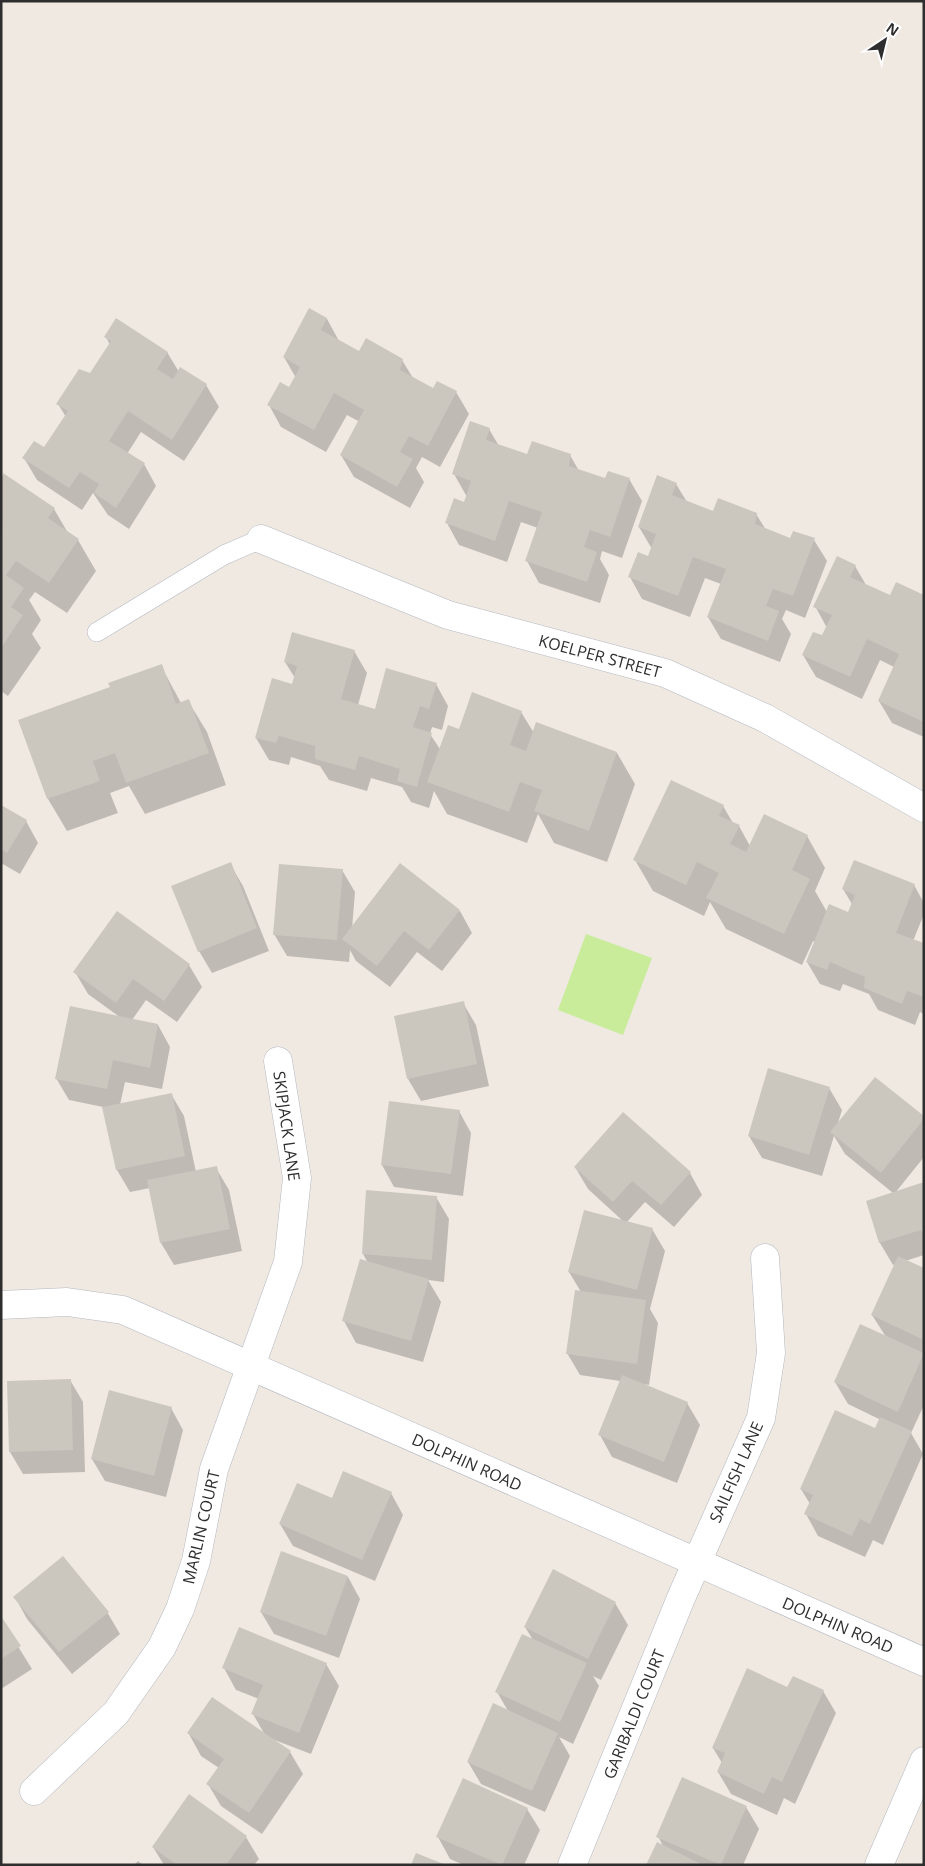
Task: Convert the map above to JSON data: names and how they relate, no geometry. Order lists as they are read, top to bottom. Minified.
{"streets":{"street":["KOELPER STREET","SKIPJACK LANE","DOLPHIN ROAD","SAILFISH LANE","MARLIN COURT","GARIBALDI COURT"]},"crossings":[["SKIPJACK LANE","DOLPHIN ROAD"],["SKIPJACK LANE","MARLIN COURT"],["DOLPHIN ROAD","SAILFISH LANE"],["DOLPHIN ROAD","MARLIN COURT"],["DOLPHIN ROAD","GARIBALDI COURT"],["SAILFISH LANE","GARIBALDI COURT"]],"north":"top right"}
